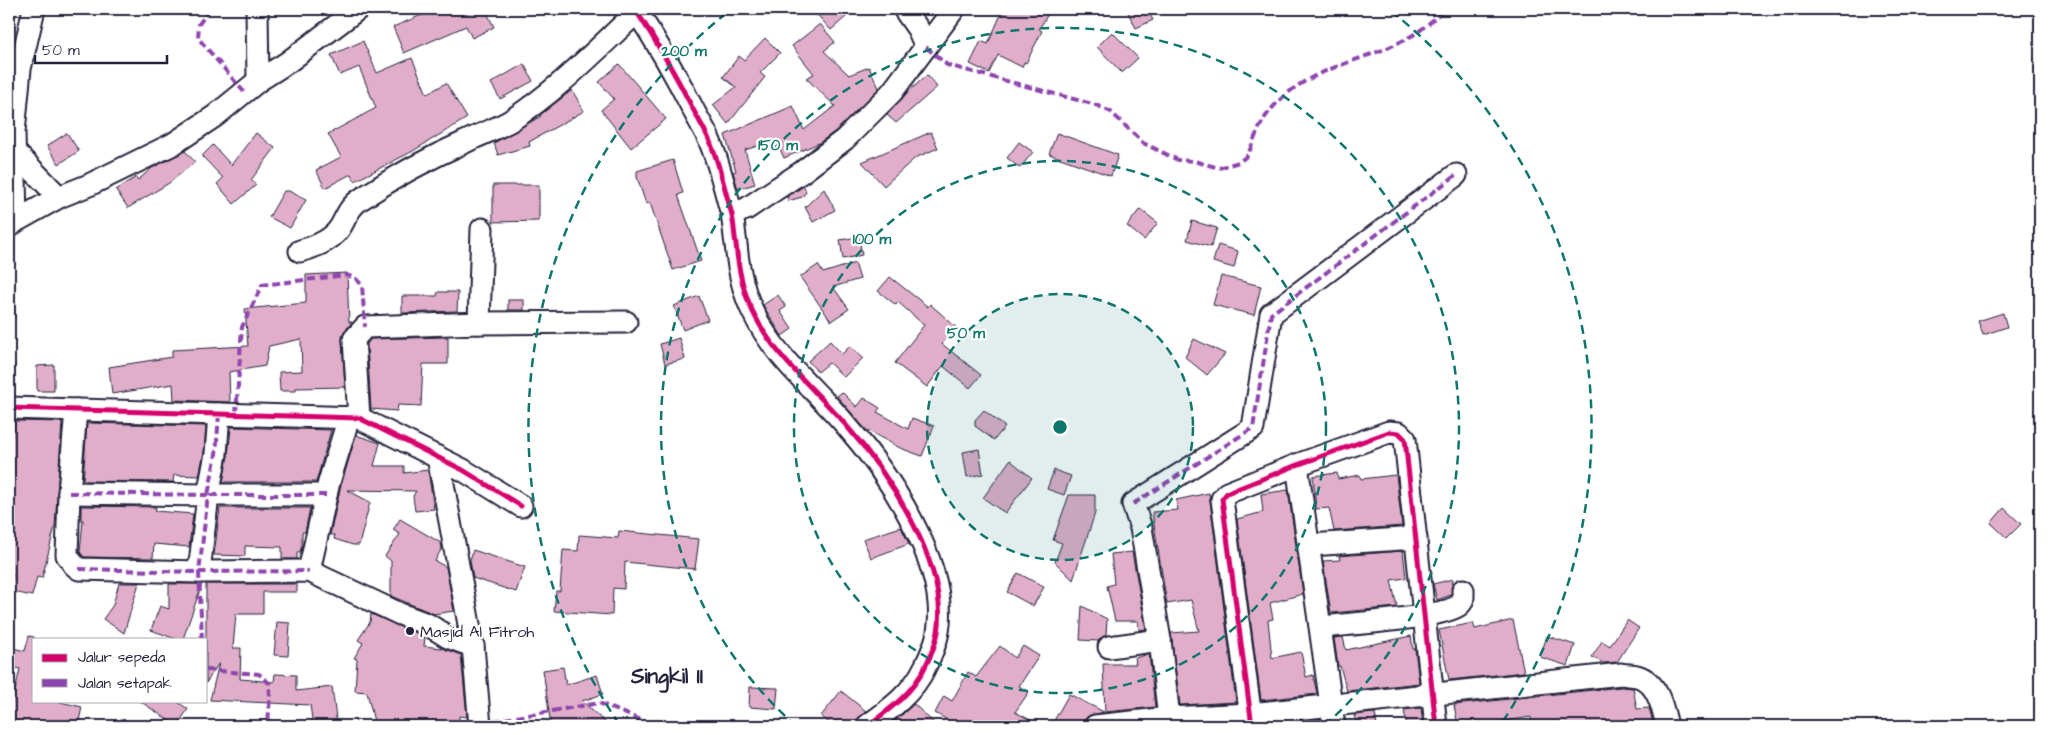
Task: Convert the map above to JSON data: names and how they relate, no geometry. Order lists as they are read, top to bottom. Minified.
{"districts":["Singkil II"],"places":["Masjid Al Fitroh"],"legend":["Jalur sepeda","Jalan setapak"],"scale_bar":"50 m","rings":["200 m","150 m","100 m","50 m"]}
